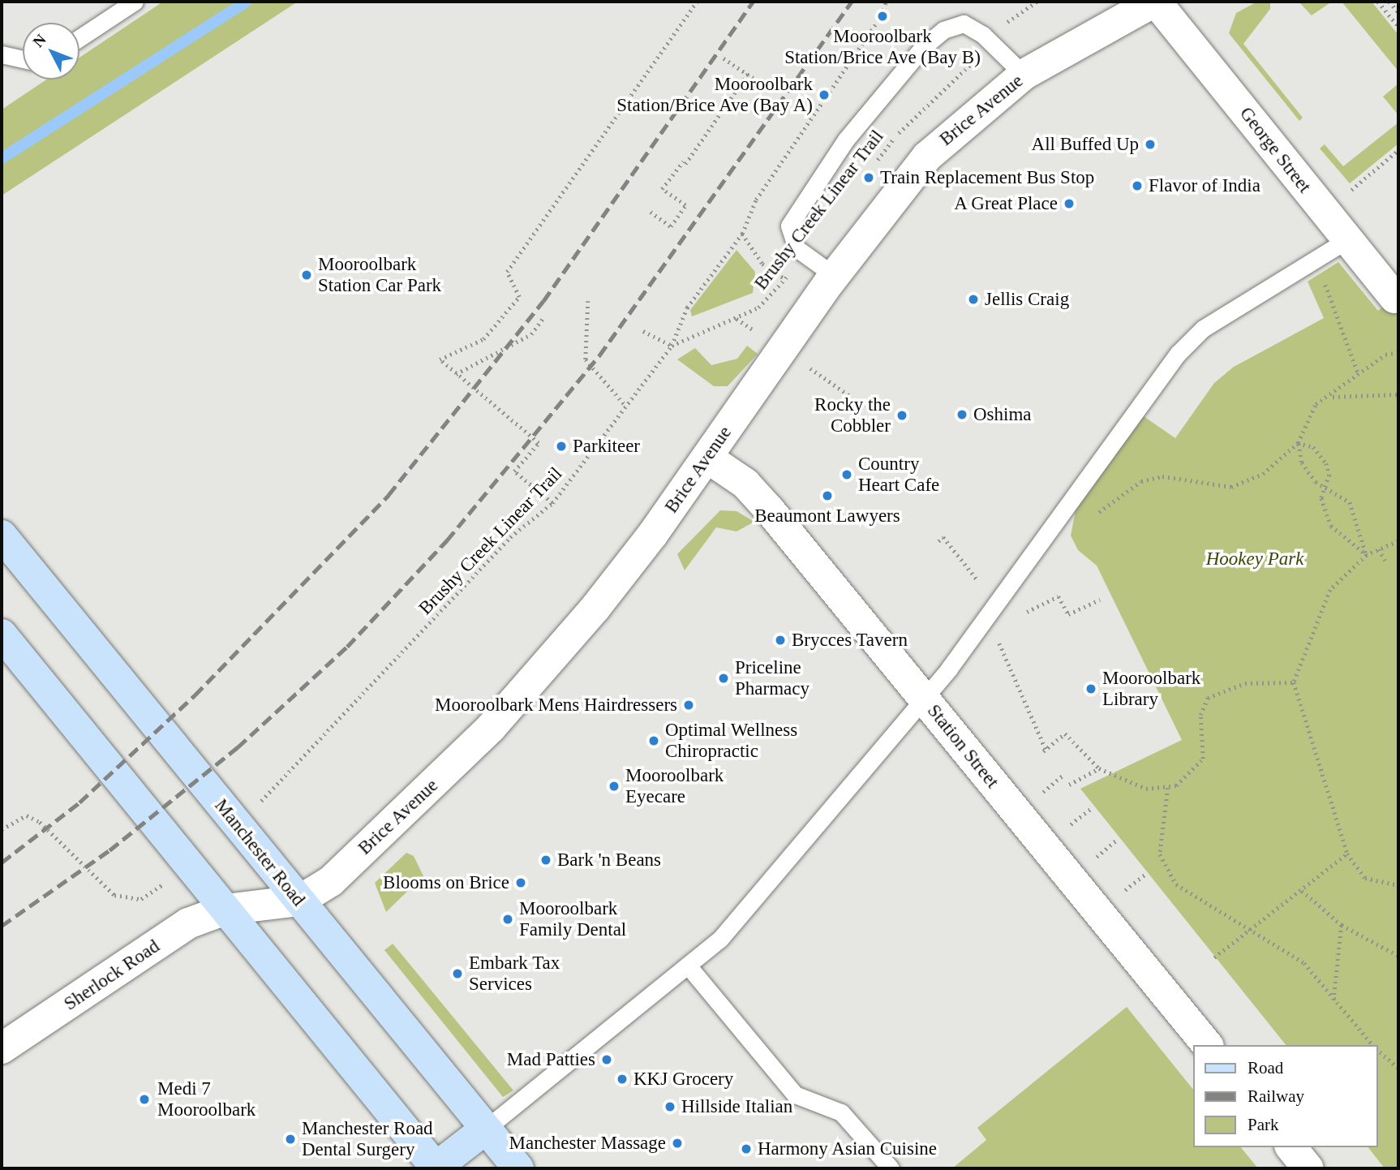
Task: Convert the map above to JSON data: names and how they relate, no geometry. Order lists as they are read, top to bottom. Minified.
{"streets":{"main road":["Manchester Road"],"street":["Brice Avenue","George Street","Station Street","Sherlock Road"],"path":["Brushy Creek Linear Trail"]},"crossings":[["Brice Avenue","George Street"],["Brice Avenue","Station Street"],["Brice Avenue","Manchester Road"],["Brice Avenue","Sherlock Road"],["Brushy Creek Linear Trail","Manchester Road"]],"parks":["Hookey Park"],"places":["Mooroolbark Station/Brice Ave (Bay B)","Mooroolbark Station/Brice Ave (Bay A)","All Buffed Up","Train Replacement Bus Stop","Flavor of India","A Great Place","Mooroolbark Station Car Park","Jellis Craig","Oshima","Rocky the Cobbler","Parkiteer","Country Heart Cafe","Beaumont Lawyers","Brycces Tavern","Priceline Pharmacy","Mooroolbark Library","Mooroolbark Mens Hairdressers","Optimal Wellness Chiropractic","Mooroolbark Eyecare","Bark 'n Beans","Blooms on Brice","Mooroolbark Family Dental","Embark Tax Services","Mad Patties","KKJ Grocery","Medi 7 Mooroolbark","Hillside Italian","Manchester Road Dental Surgery","Manchester Massage","Harmony Asian Cuisine"],"legend":["Road","Railway","Park"],"north":"top left"}
